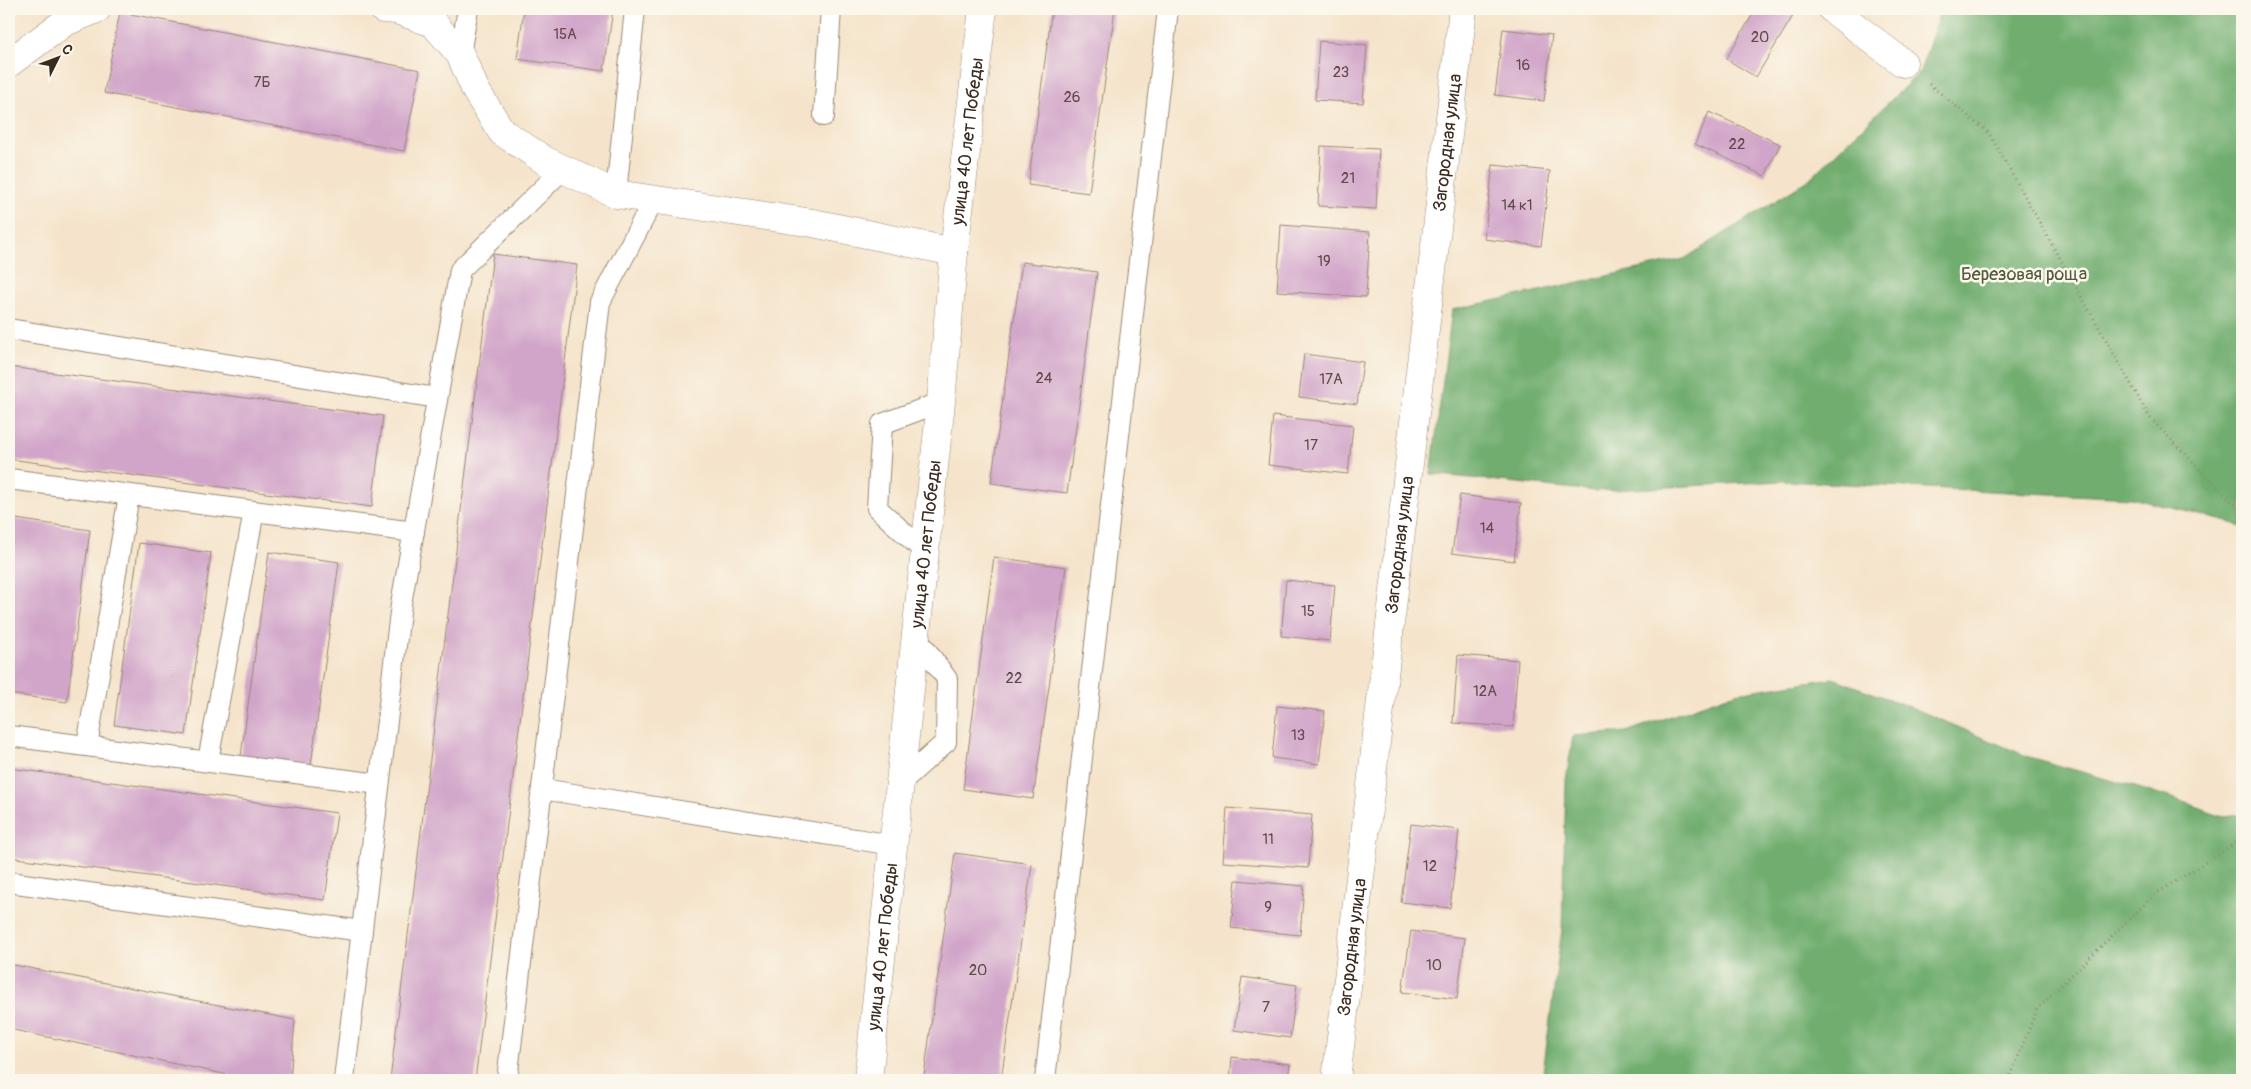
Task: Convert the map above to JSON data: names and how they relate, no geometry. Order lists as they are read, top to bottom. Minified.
{"streets":{"street":["улица 40 лет Победы","Загородная улица"]},"parks":["Березовая роща"],"house_numbers":["15А","20","16","23","7Б","26","22","21","14 к1","19","24","17А","17","14","15","22","12А","13","11","12","9","10","20","7"],"north":"top right"}
